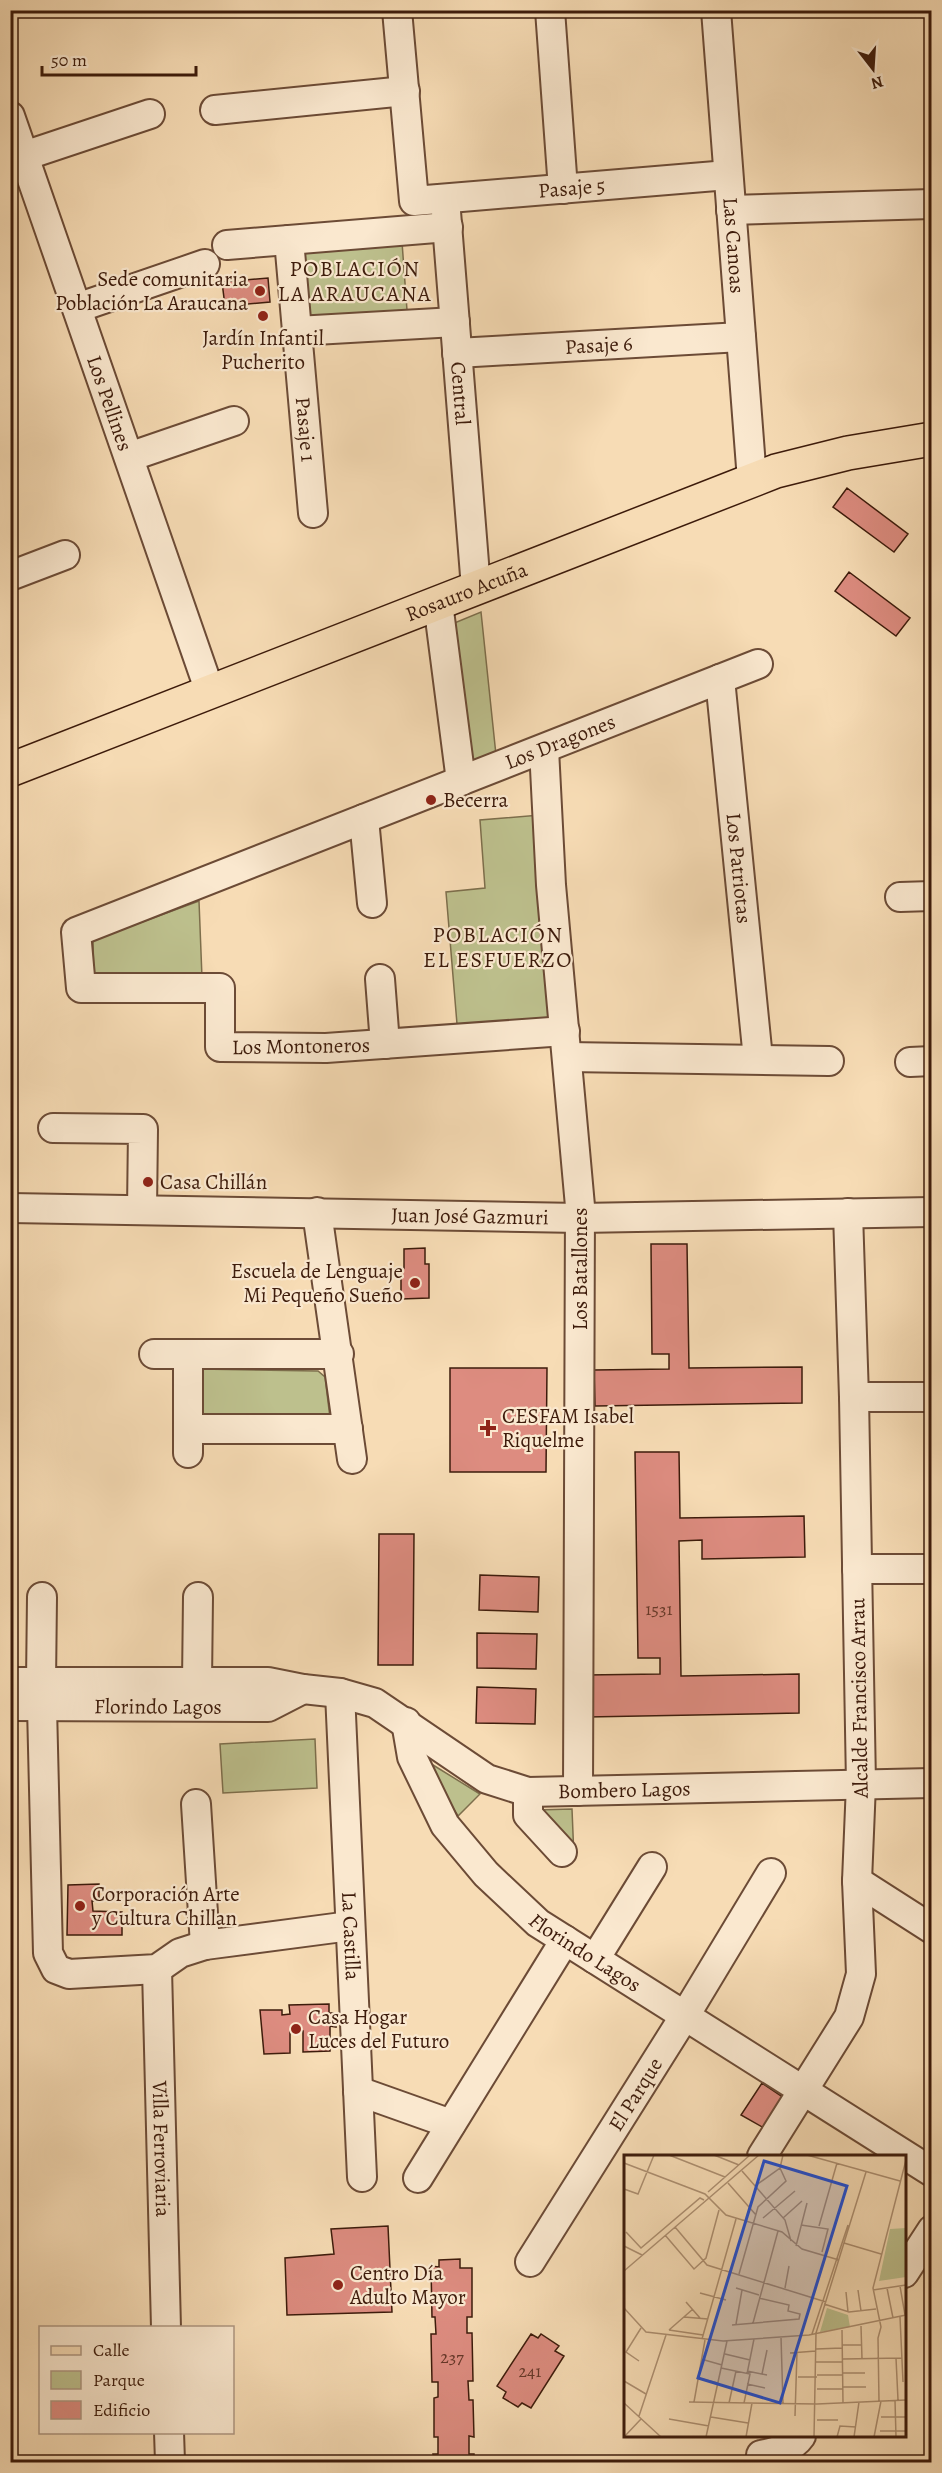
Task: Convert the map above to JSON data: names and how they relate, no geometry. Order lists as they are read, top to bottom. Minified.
{"streets":{"main road":["Rosauro Acuña"],"street":["Pasaje 5","Las Canoas","Pasaje 6","Central","Los Pellines","Pasaje 1","Los Dragones","Los Patriotas","Los Montoneros","Juan José Gazmuri","Los Batallones","Alcalde Francisco Arrau","Florindo Lagos","Bombero Lagos","La Castilla","El Parque","Villa Ferroviaria"]},"crossings":[["Pasaje 5","Las Canoas"],["Pasaje 5","Central"],["Las Canoas","Pasaje 6"],["Las Canoas","Rosauro Acuña"],["Pasaje 6","Central"],["Central","Rosauro Acuña"],["Los Pellines","Rosauro Acuña"],["Los Dragones","Los Patriotas"],["Los Dragones","Los Montoneros"],["Los Dragones","Los Batallones"],["Los Patriotas","Los Montoneros"],["Los Montoneros","Los Batallones"],["Juan José Gazmuri","Los Batallones"],["Juan José Gazmuri","Alcalde Francisco Arrau"],["Los Batallones","Bombero Lagos"],["Alcalde Francisco Arrau","Florindo Lagos"],["Alcalde Francisco Arrau","Bombero Lagos"],["Florindo Lagos","Bombero Lagos"],["Florindo Lagos","La Castilla"],["Florindo Lagos","El Parque"]],"districts":["POBLACIÓN LA ARAUCANA","POBLACIÓN EL ESFUERZO"],"places":{"other":["Sede comunitaria Población La Araucana","Jardín Infantil Pucherito","Becerra","Casa Chillán","Escuela de Lenguaje Mi Pequeño Sueño","Corporación Arte y Cultura Chillan","Casa Hogar Luces del Futuro","Centro Día Adulto Mayor"],"health":["CESFAM Isabel Riquelme"]},"house_numbers":["1531","237","241"],"legend":["Calle","Parque","Edificio"],"scale_bar":"50 m","north":"bottom"}
